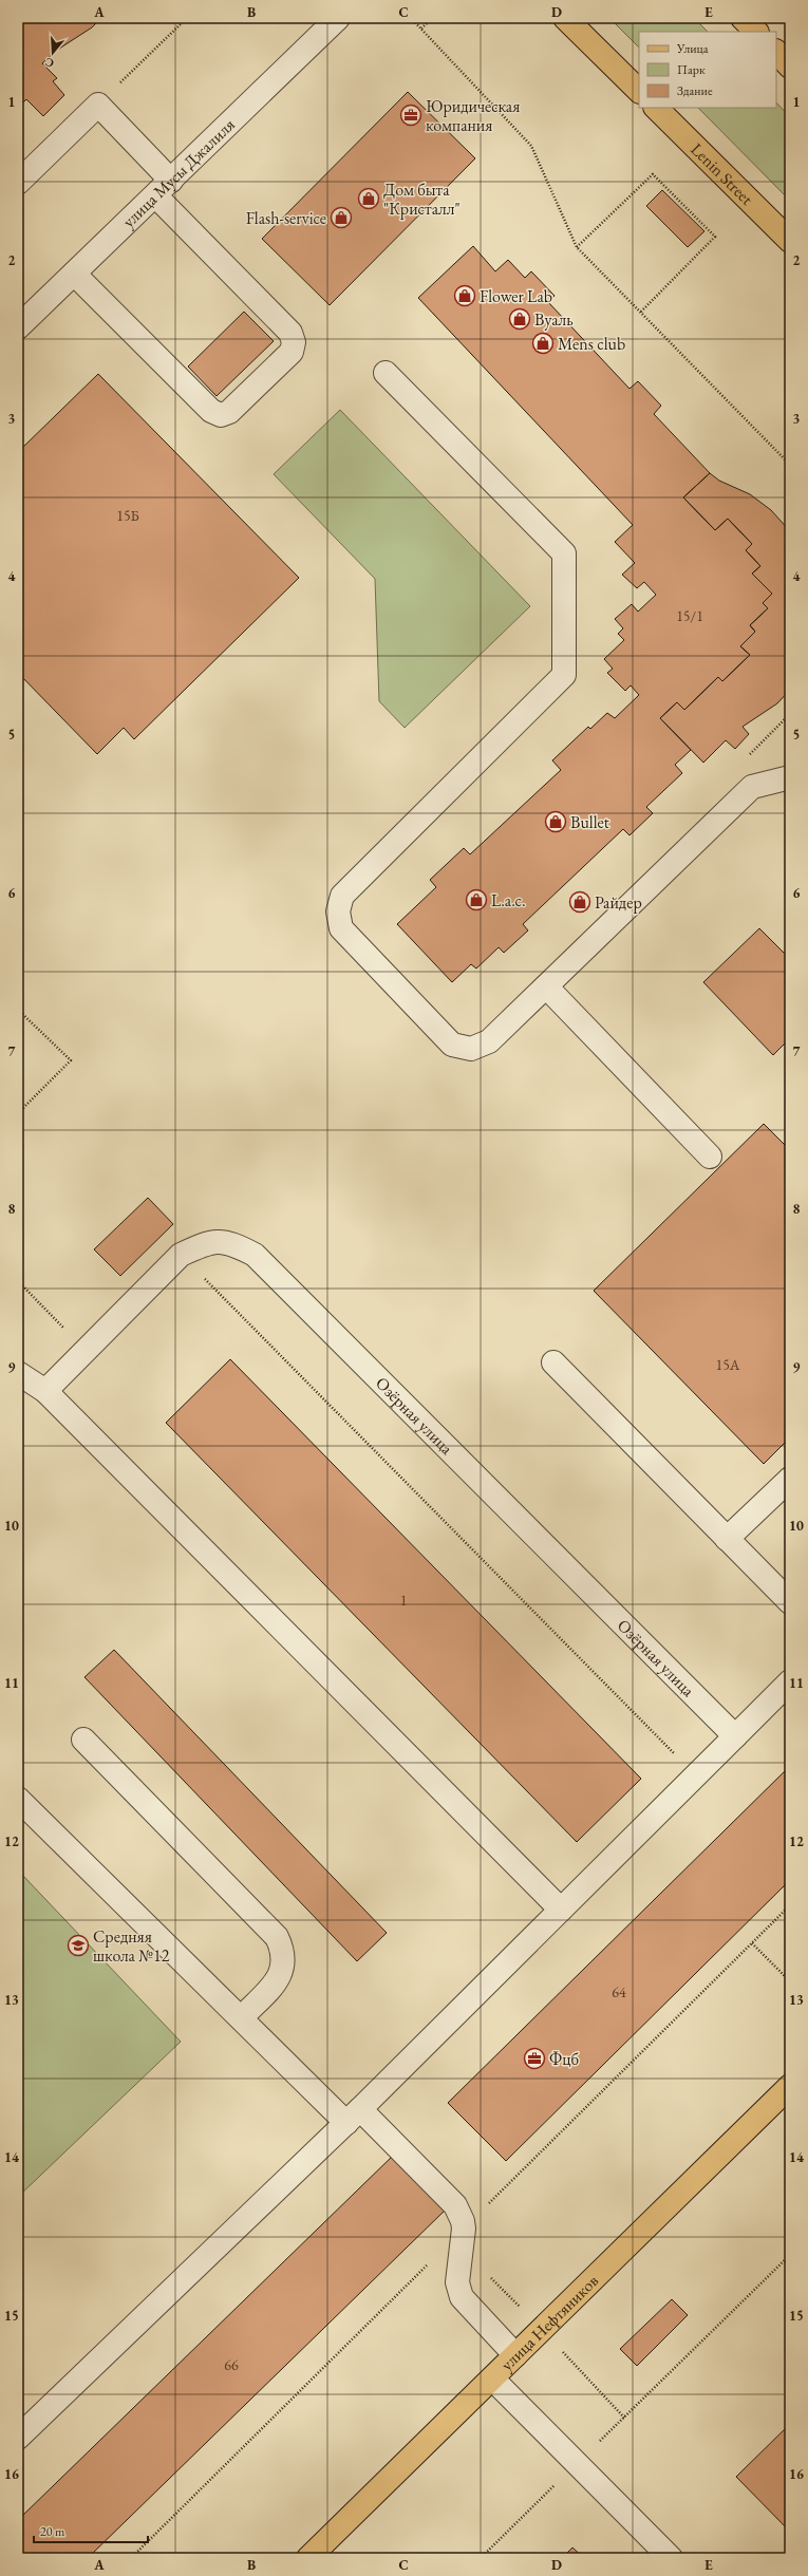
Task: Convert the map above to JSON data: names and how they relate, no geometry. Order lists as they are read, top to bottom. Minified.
{"streets":{"main road":["Lenin Street","улица Нефтяников"],"street":["улица Мусы Джалиля","Озёрная улица"]},"places":{"office":["Юридическая компания","Фцб"],"shop":["Дом быта \"Кристалл\"","Flash-service","Flower Lab","Вуаль","Mens club","Bullet","L.a.c.","Райдер"],"school or university":["Средняя школа №12"]},"house_numbers":["15Б","15/1","15А","1","64","66"],"legend":["Улица","Парк","Здание"],"scale_bar":"20 m","north":"bottom","grid":{"columns":["A","B","C","D","E"],"rows":["1","2","3","4","5","6","7","8","9","10","11","12","13","14","15","16"]}}
